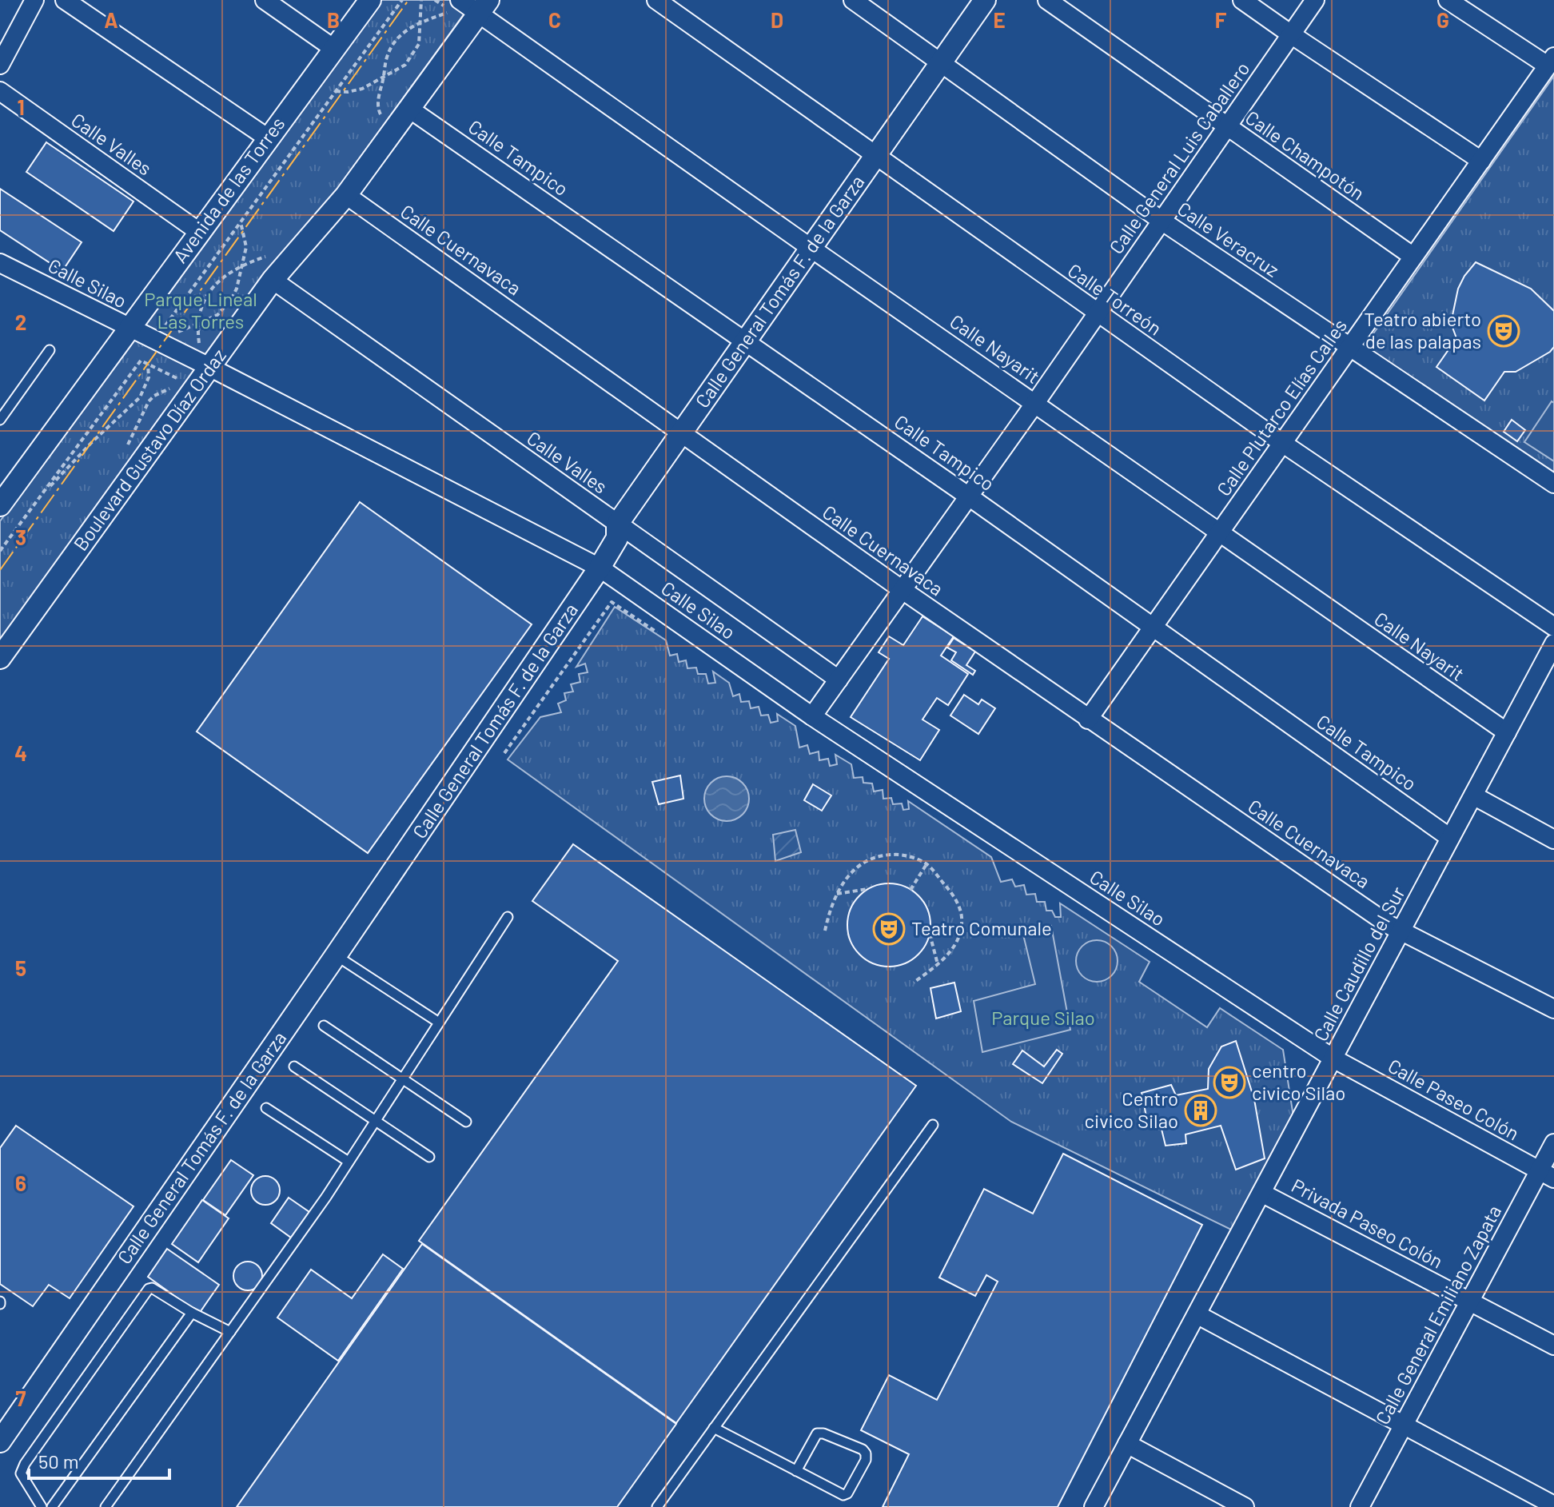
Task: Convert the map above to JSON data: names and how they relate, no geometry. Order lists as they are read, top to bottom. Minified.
{"streets":{"street":["Calle Valles","Calle Champotón","Calle Tampico","Calle General Luis Caballero","Avenida de las Torres","Calle Veracruz","Calle Cuernavaca","Calle Silao","Calle General Tomás F. de la Garza","Calle Torreón","Calle Nayarit","Calle Plutarco Elías Calles","Boulevard Gustavo Díaz Ordaz","Calle Caudillo del Sur","Calle Paseo Colón","Privada Paseo Colón","Calle General Emiliano Zapata"]},"crossings":[["Calle Valles","Calle General Luis Caballero"],["Calle Valles","Avenida de las Torres"],["Calle Valles","Calle General Tomás F. de la Garza"],["Calle Valles","Boulevard Gustavo Díaz Ordaz"],["Calle Champotón","Calle General Luis Caballero"],["Calle Champotón","Calle Plutarco Elías Calles"],["Calle Tampico","Calle General Luis Caballero"],["Calle Tampico","Calle General Tomás F. de la Garza"],["Calle Tampico","Calle Plutarco Elías Calles"],["Calle Tampico","Boulevard Gustavo Díaz Ordaz"],["Calle Tampico","Calle Caudillo del Sur"],["Calle General Luis Caballero","Calle Veracruz"],["Calle General Luis Caballero","Calle Cuernavaca"],["Calle General Luis Caballero","Calle Silao"],["Calle General Luis Caballero","Calle Torreón"],["Calle General Luis Caballero","Calle Nayarit"],["Avenida de las Torres","Calle Silao"],["Calle Veracruz","Calle General Tomás F. de la Garza"],["Calle Veracruz","Calle Plutarco Elías Calles"],["Calle Cuernavaca","Calle General Tomás F. de la Garza"],["Calle Cuernavaca","Calle Plutarco Elías Calles"],["Calle Cuernavaca","Boulevard Gustavo Díaz Ordaz"],["Calle Cuernavaca","Calle Caudillo del Sur"],["Calle Silao","Calle General Tomás F. de la Garza"],["Calle Silao","Boulevard Gustavo Díaz Ordaz"],["Calle Silao","Calle Caudillo del Sur"],["Calle Silao","Calle Paseo Colón"],["Calle General Tomás F. de la Garza","Calle Torreón"],["Calle General Tomás F. de la Garza","Calle Nayarit"],["Calle Torreón","Calle Plutarco Elías Calles"],["Calle Nayarit","Calle Plutarco Elías Calles"],["Calle Nayarit","Boulevard Gustavo Díaz Ordaz"],["Calle Nayarit","Calle Caudillo del Sur"],["Calle Caudillo del Sur","Calle Paseo Colón"],["Calle Caudillo del Sur","Privada Paseo Colón"],["Calle Paseo Colón","Calle General Emiliano Zapata"],["Privada Paseo Colón","Calle General Emiliano Zapata"]],"parks":["Parque Lineal Las Torres","Parque Silao"],"places":{"theatre":["Teatro abierto de las palapas","Teatro Comunale","centro civico Silao"],"building":["Centro civico Silao"]},"scale_bar":"50 m","grid":{"columns":["A","B","C","D","E","F","G"],"rows":["1","2","3","4","5","6","7"]}}
